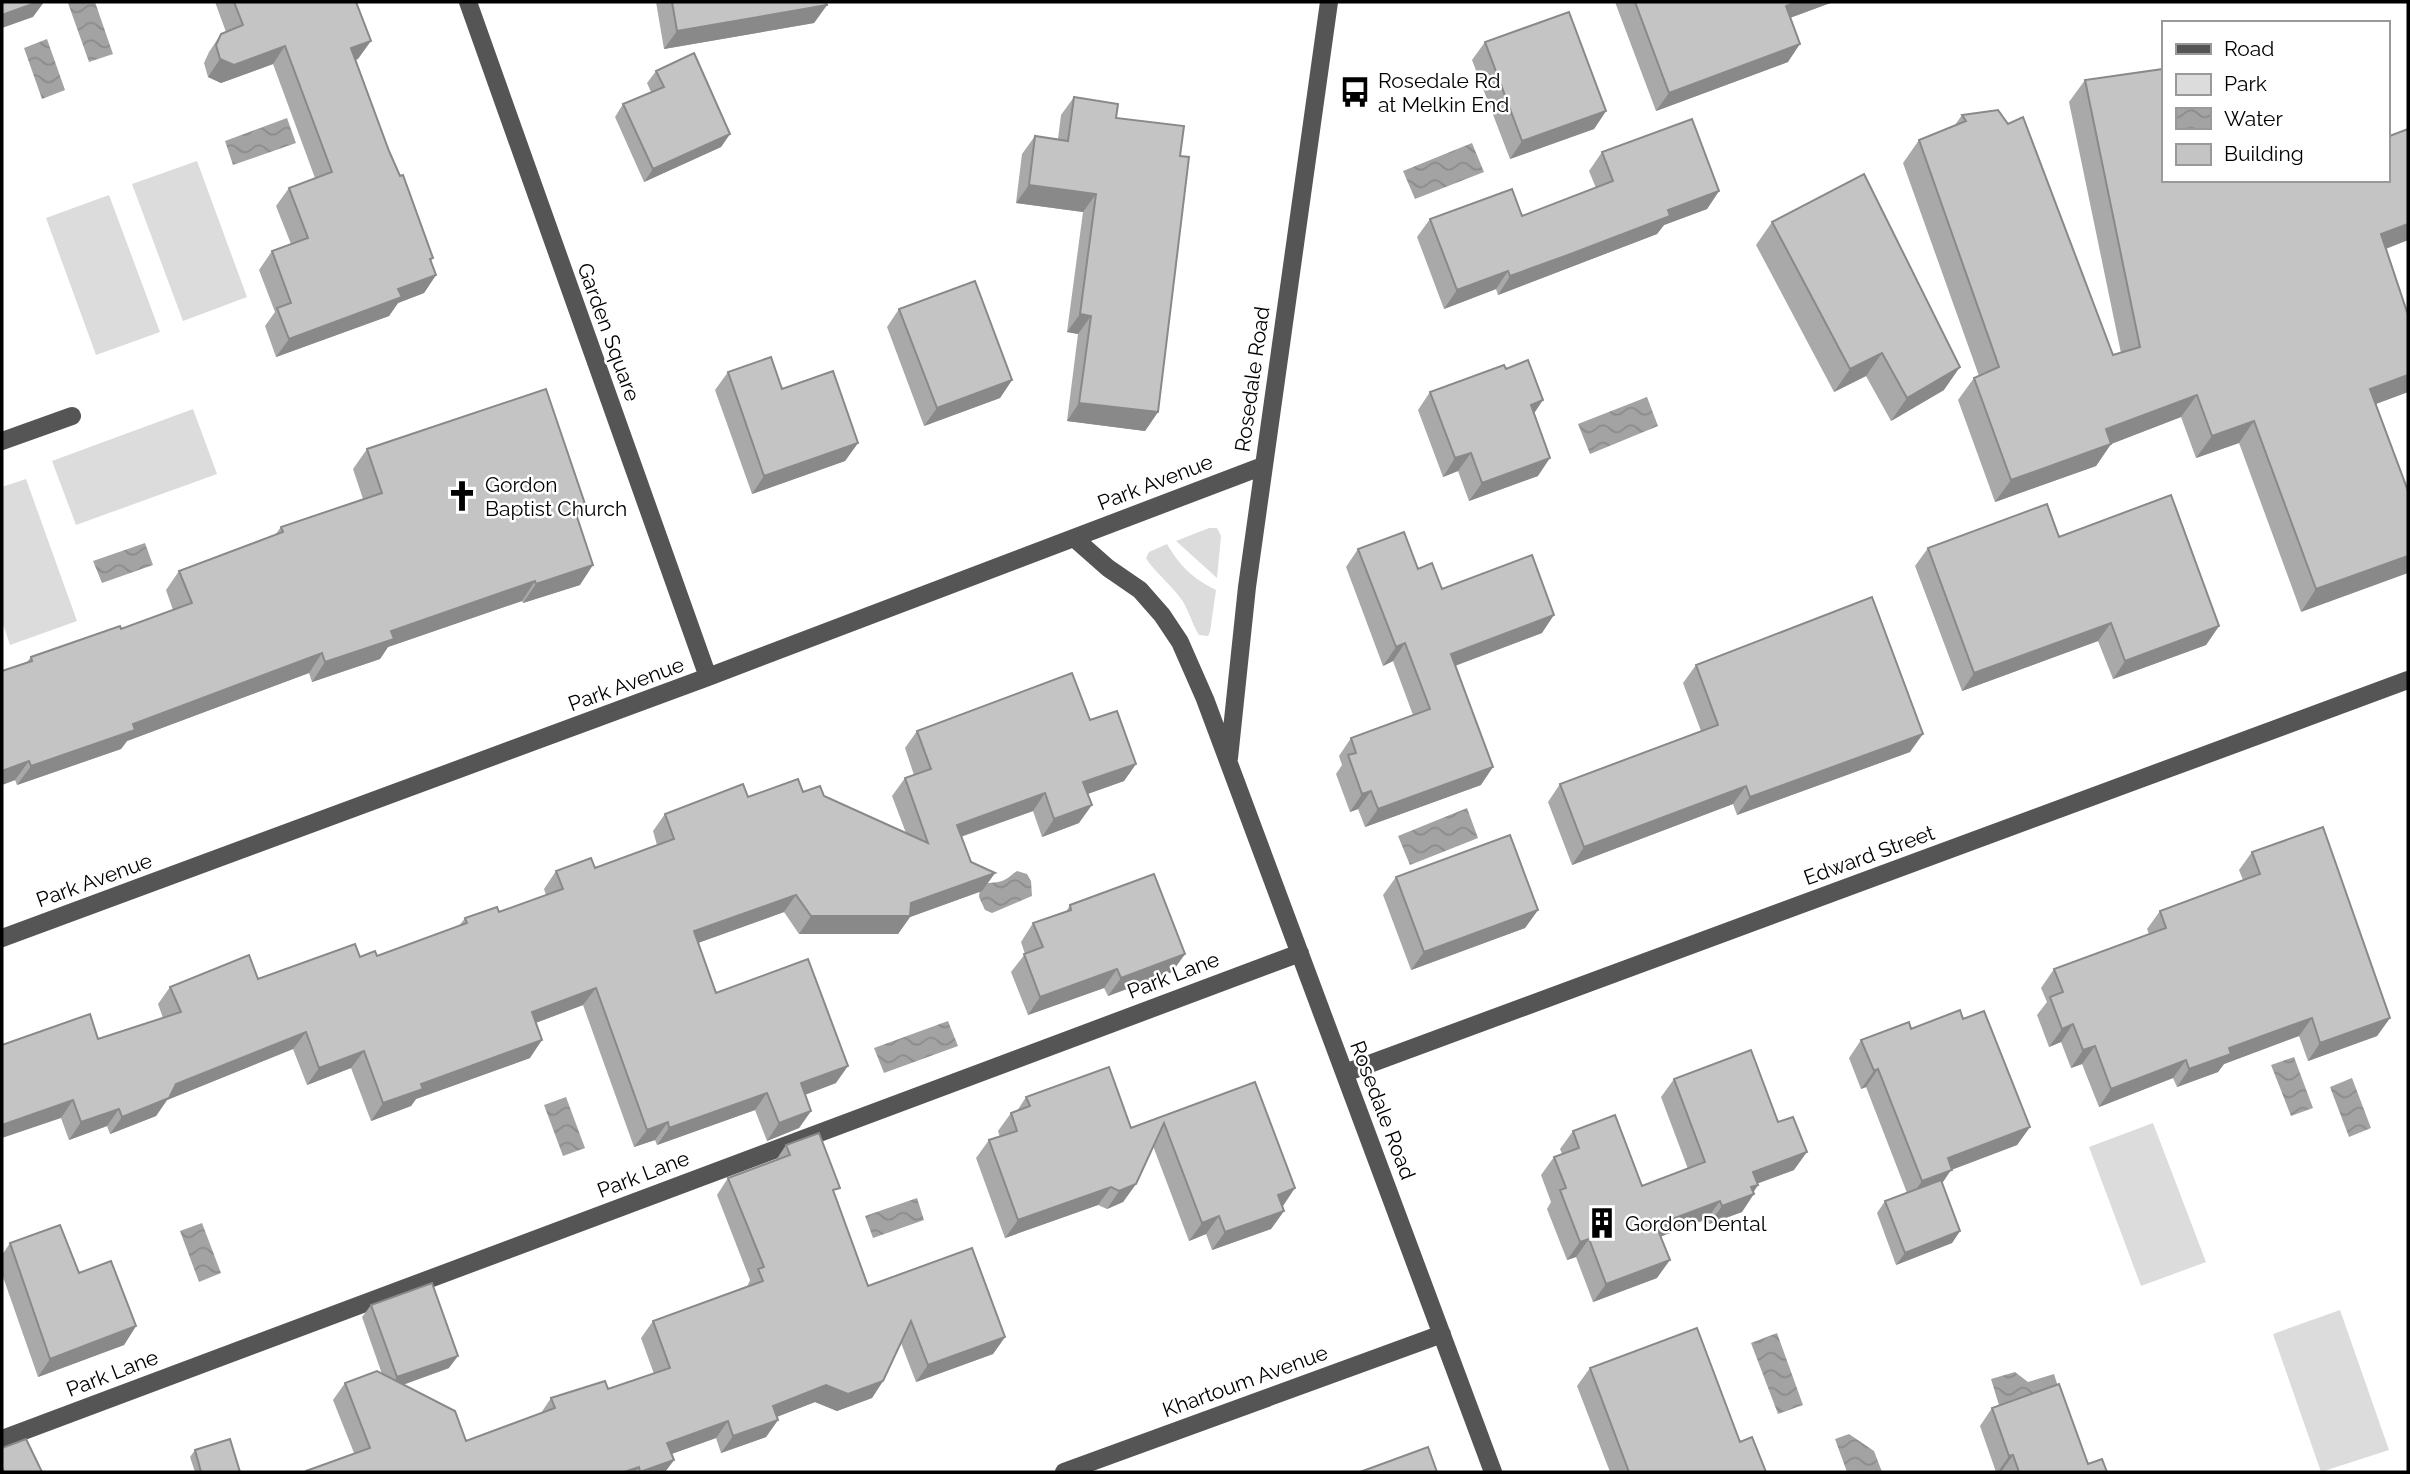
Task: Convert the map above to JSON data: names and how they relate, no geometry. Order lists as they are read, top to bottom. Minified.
{"streets":{"street":["Garden Square","Rosedale Road","Park Avenue","Edward Street","Park Lane","Khartoum Avenue"]},"crossings":[["Garden Square","Park Avenue"],["Rosedale Road","Park Avenue"],["Rosedale Road","Edward Street"],["Rosedale Road","Park Lane"],["Rosedale Road","Khartoum Avenue"]],"places":{"bus stop":["Rosedale Rd at Melkin End"],"church":["Gordon Baptist Church"],"building":["Gordon Dental"]},"legend":["Road","Park","Water","Building"]}
